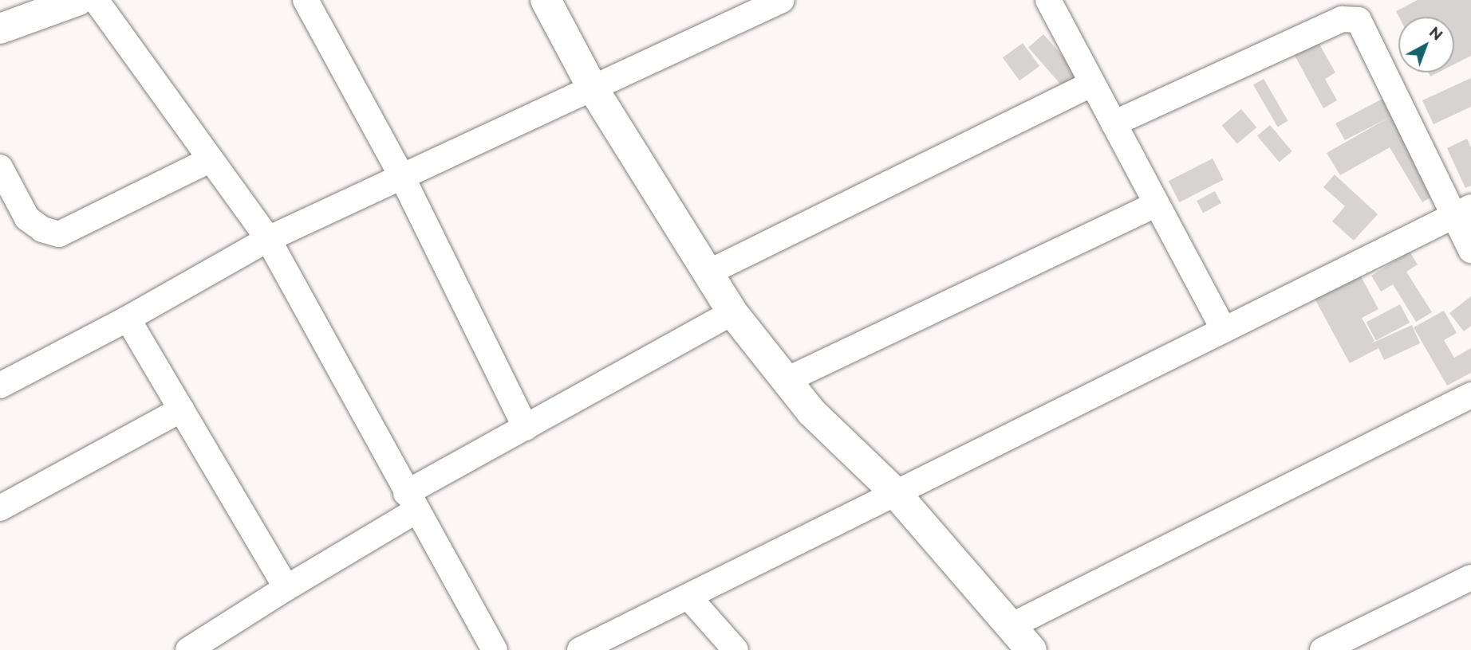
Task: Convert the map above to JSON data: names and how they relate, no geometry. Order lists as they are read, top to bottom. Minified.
{"north":"top right"}
